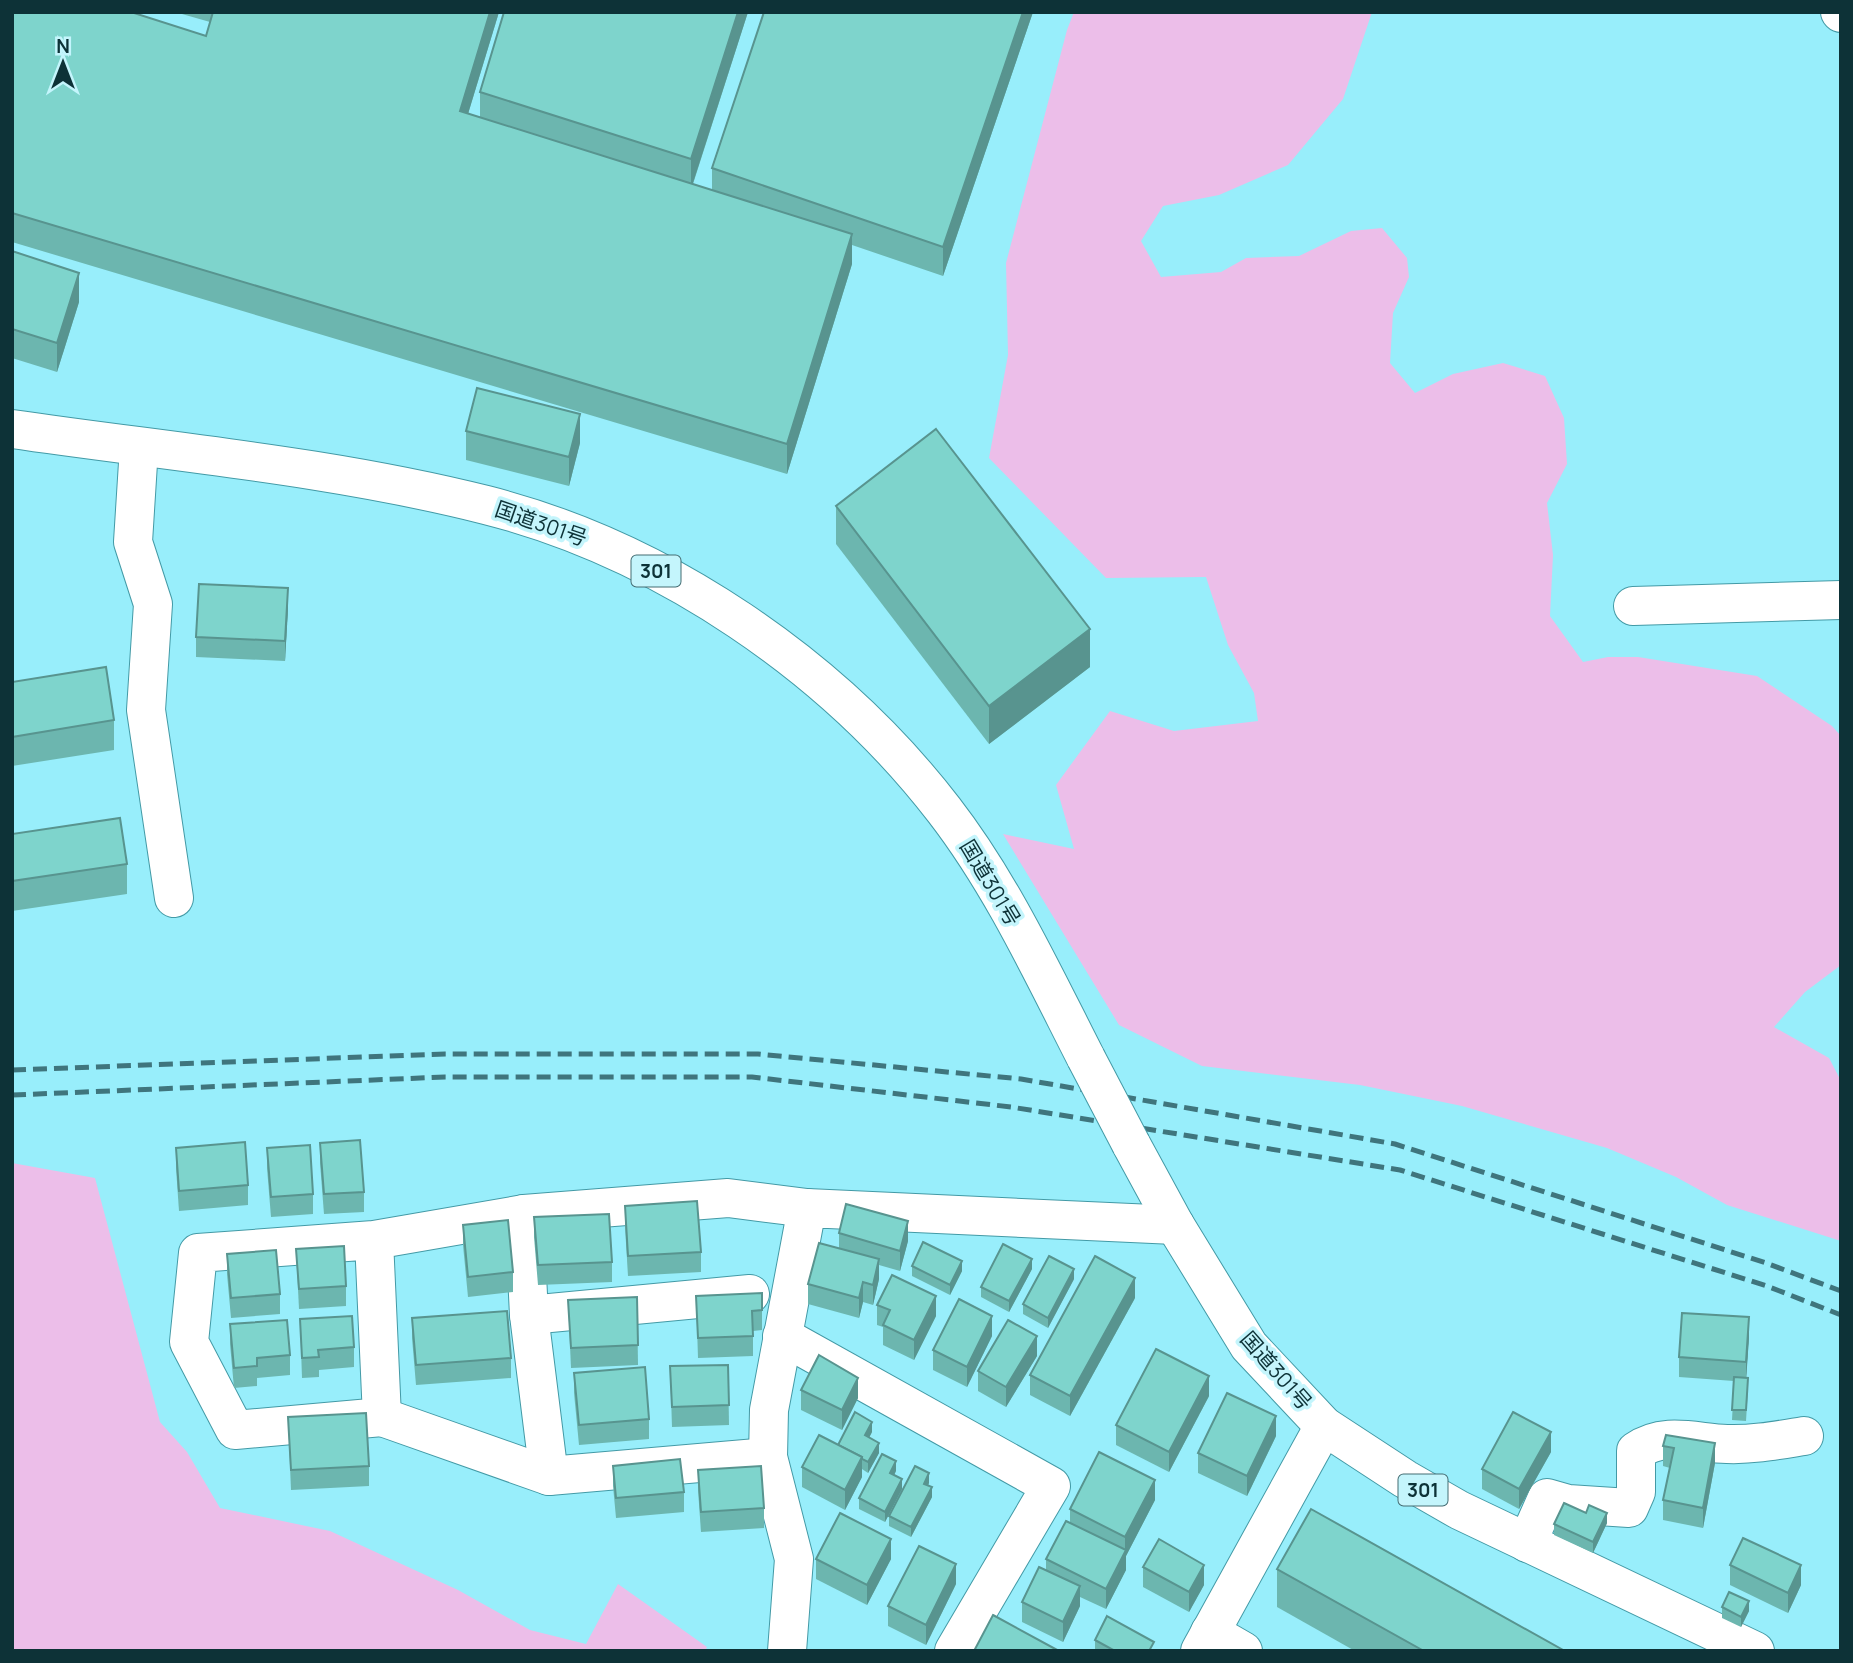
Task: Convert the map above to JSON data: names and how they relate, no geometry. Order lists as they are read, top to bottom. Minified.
{"streets":{"main road":["国道301号","301"]},"north":"top"}
